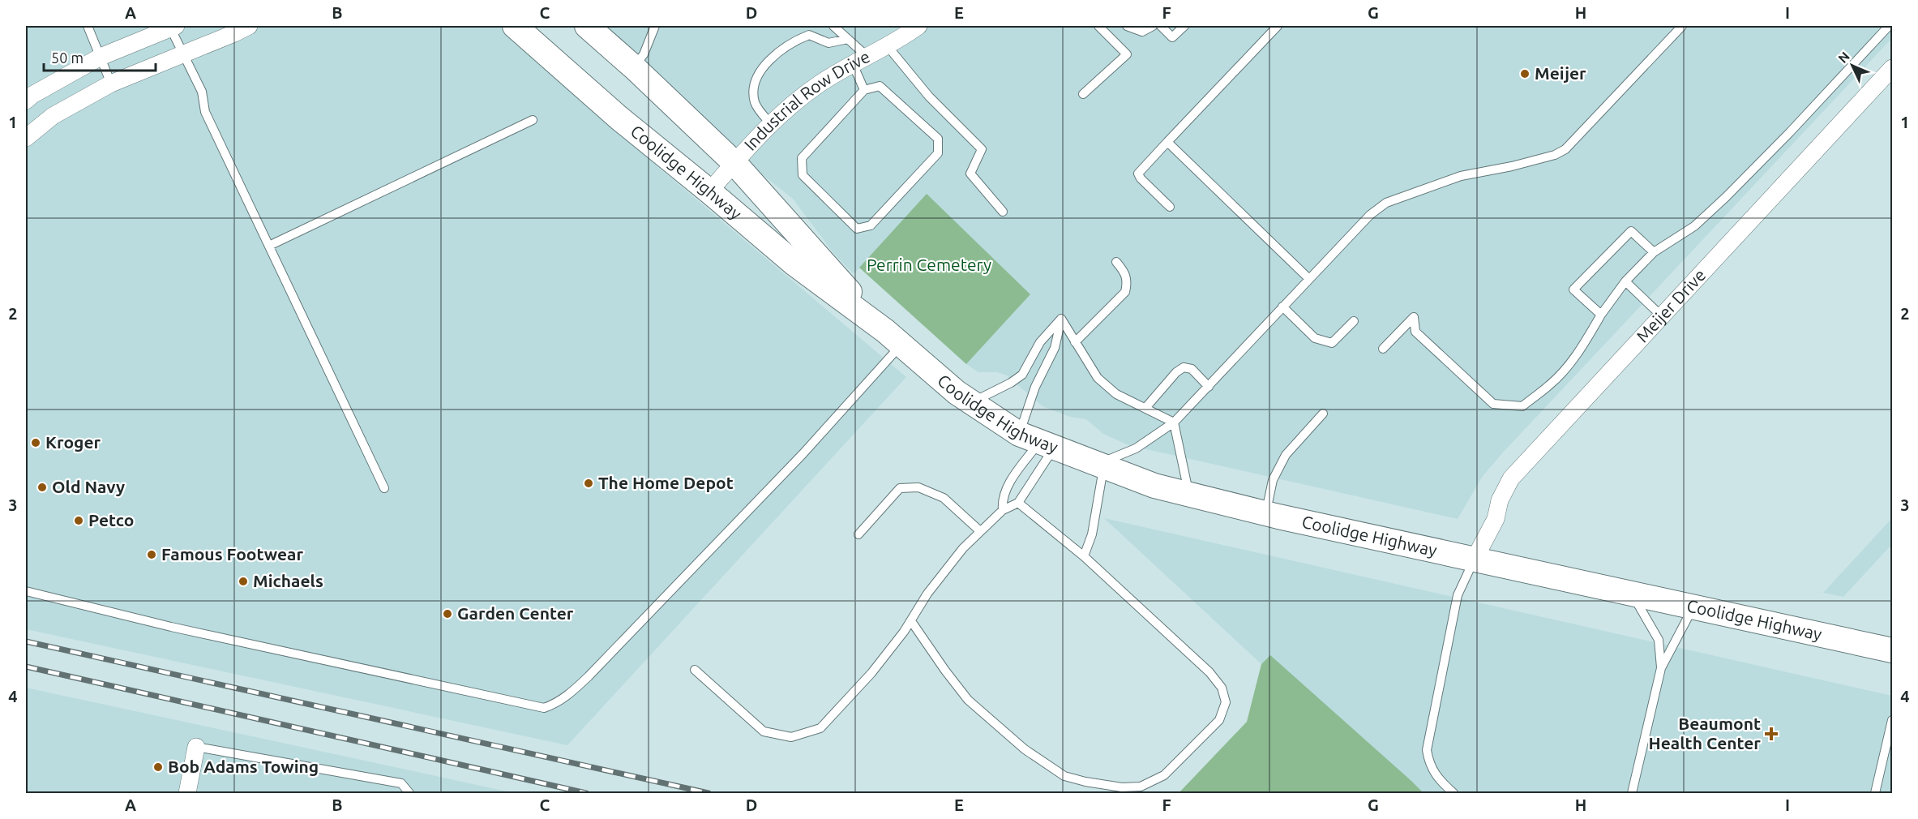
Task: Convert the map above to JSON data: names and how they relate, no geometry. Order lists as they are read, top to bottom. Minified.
{"streets":{"main road":["Coolidge Highway"],"street":["Industrial Row Drive","Meijer Drive"]},"crossings":[["Industrial Row Drive","Coolidge Highway"],["Coolidge Highway","Meijer Drive"]],"parks":["Perrin Cemetery"],"places":{"other":["Meijer","Kroger","The Home Depot","Old Navy","Petco","Famous Footwear","Michaels","Garden Center","Bob Adams Towing"],"health":["Beaumont Health Center"]},"scale_bar":"50 m","north":"top left","grid":{"columns":["A","B","C","D","E","F","G","H","I"],"rows":["1","2","3","4"]}}
